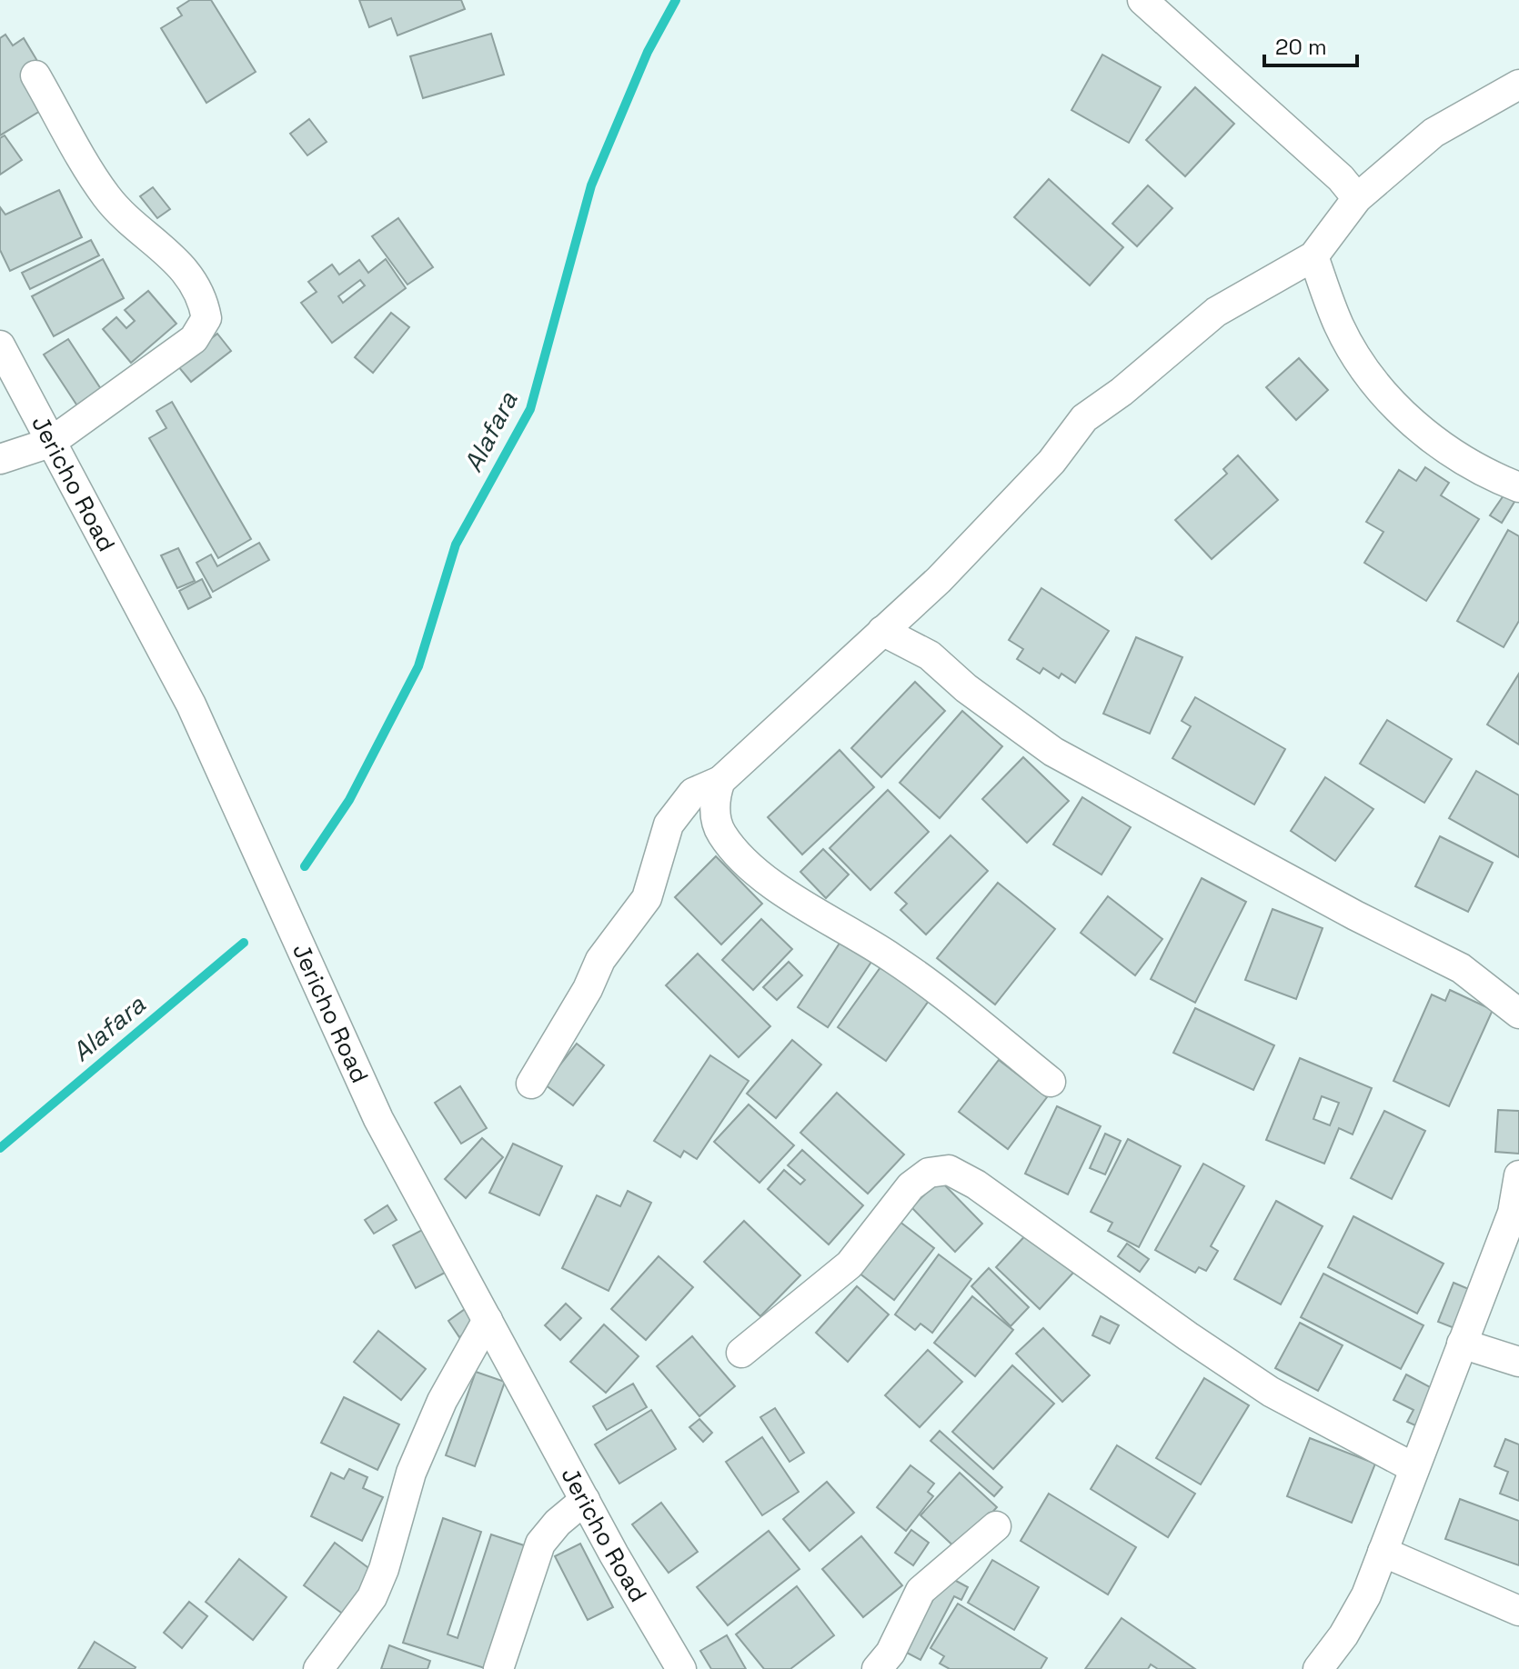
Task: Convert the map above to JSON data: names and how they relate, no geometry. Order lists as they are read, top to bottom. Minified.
{"streets":{"street":["Jericho Road"]},"water":["Alafara"],"scale_bar":"20 m"}
